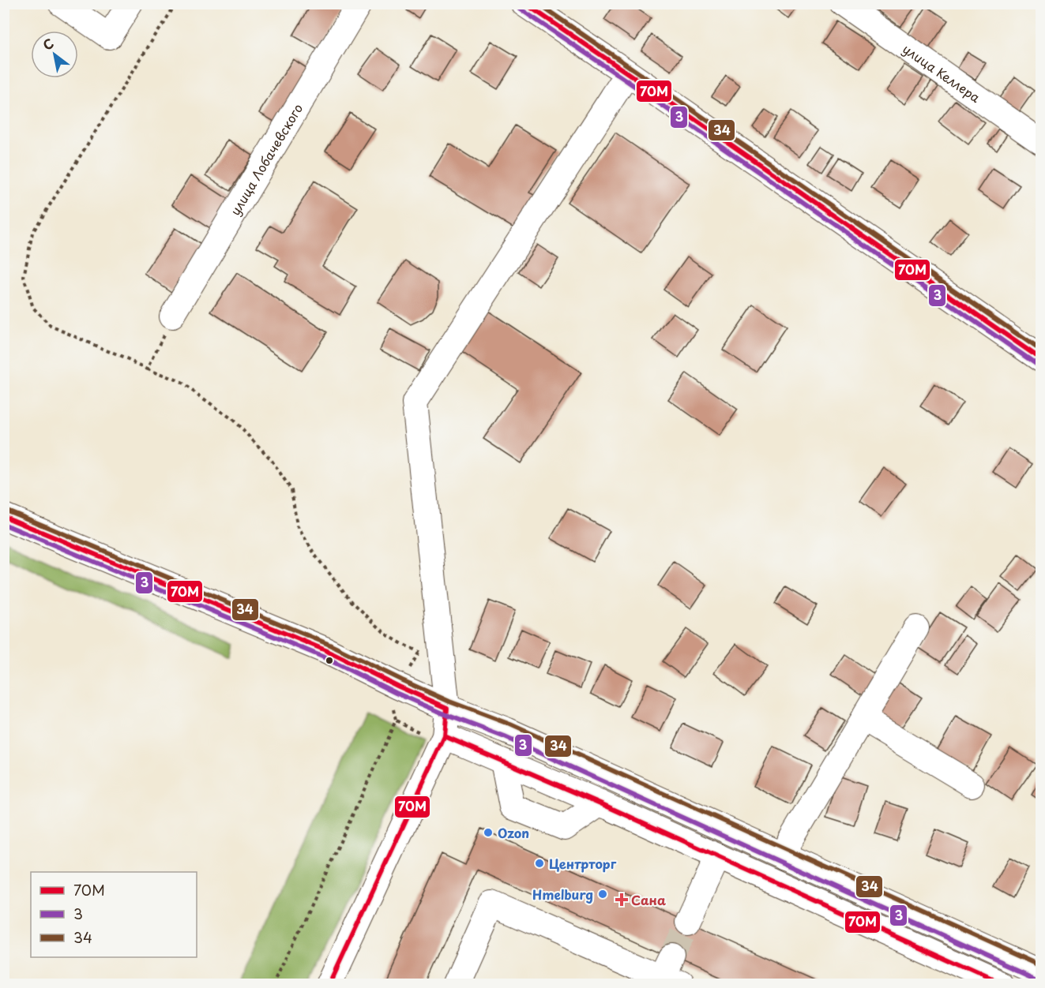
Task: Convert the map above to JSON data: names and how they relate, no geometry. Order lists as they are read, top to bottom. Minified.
{"streets":{"street":["улица Келлера","улица Лобачевского"]},"places":{"other":["Ozon","Центрторг","Hmelburg"],"health":["Сана"]},"lines":["transit line 70М","transit line 34","transit line 3"],"legend":["70М","3","34"],"north":"top left"}
